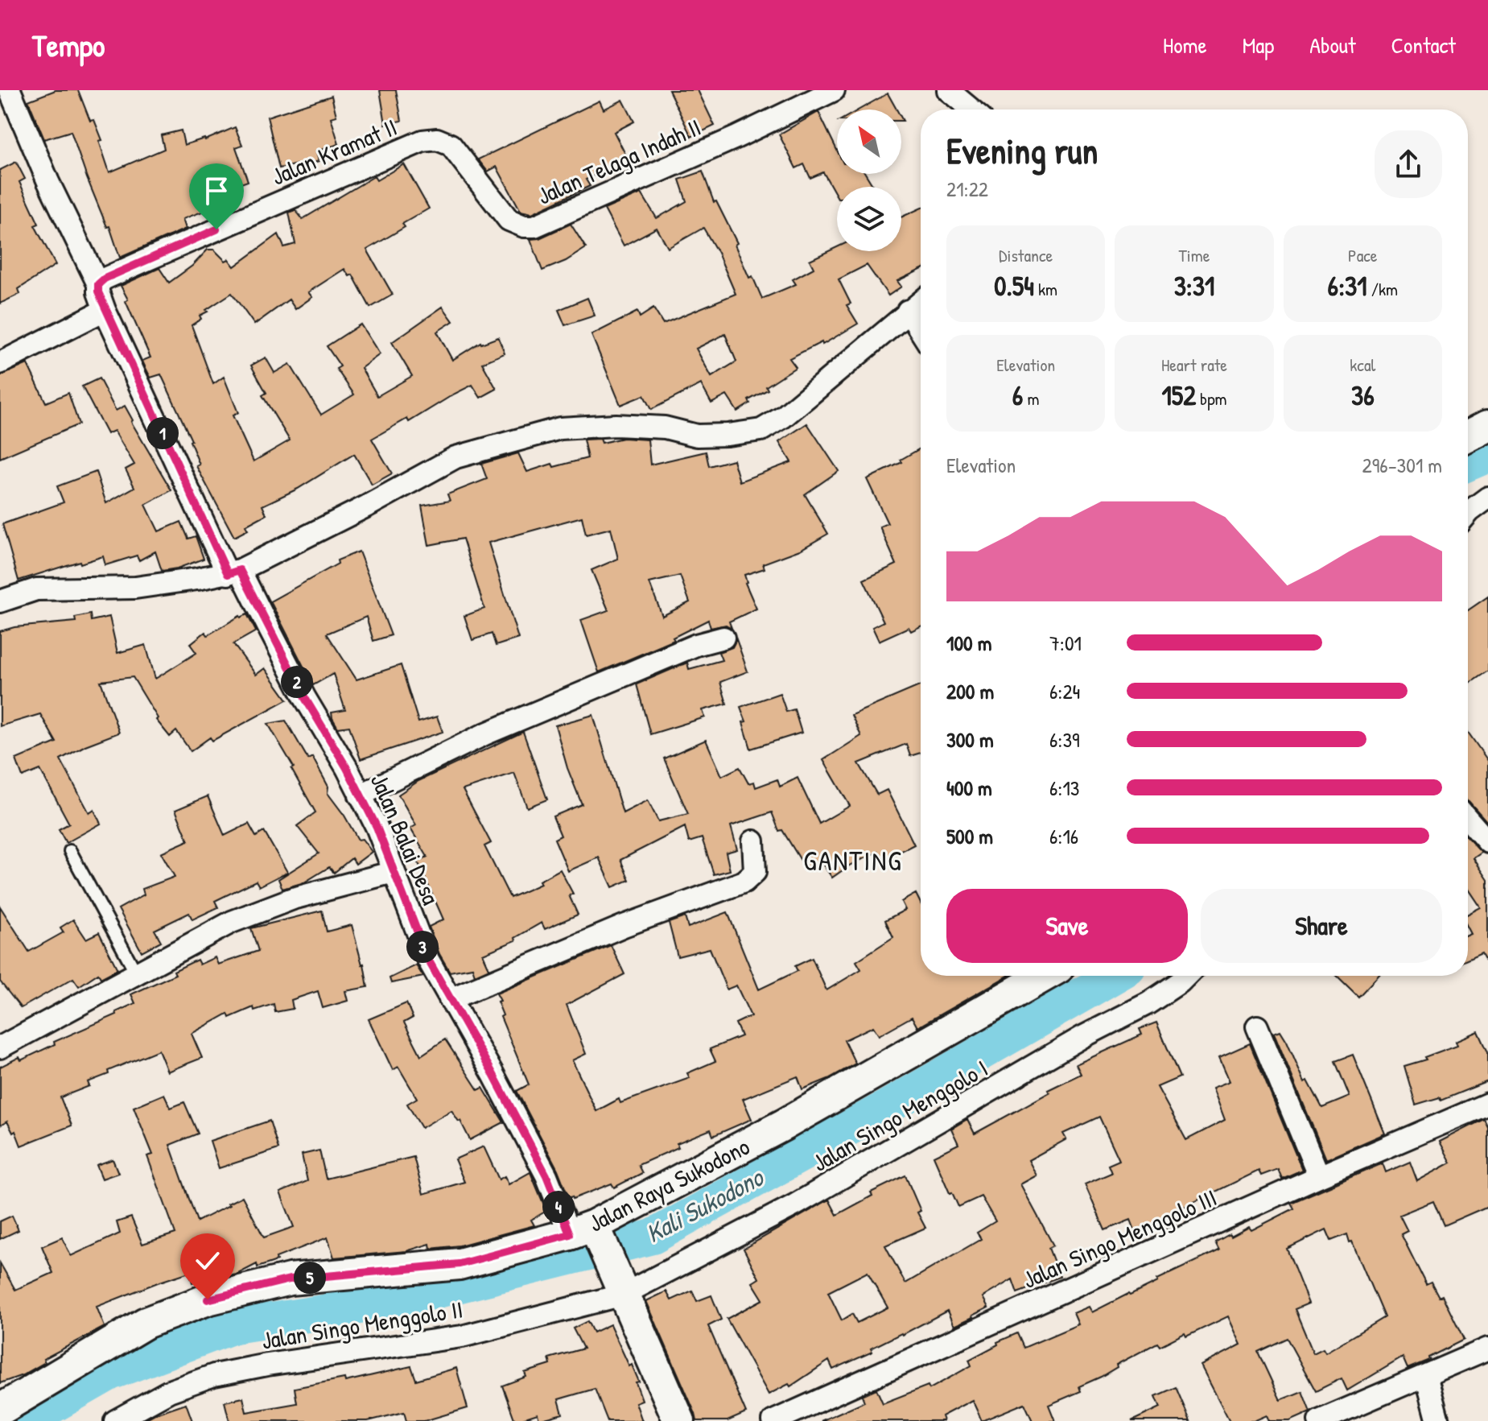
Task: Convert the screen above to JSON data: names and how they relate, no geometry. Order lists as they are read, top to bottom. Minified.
{"streets":{"main road":["Jalan Raya Sukodono"],"street":["Jalan Kramat II","Jalan Telaga Indah II","Jalan Balai Desa","Jalan Singo Menggolo I","Jalan Singo Menggolo III","Jalan Singo Menggolo II"]},"crossings":[["Jalan Kramat II","Jalan Telaga Indah II"],["Jalan Kramat II","Jalan Balai Desa"],["Jalan Balai Desa","Jalan Raya Sukodono"],["Jalan Singo Menggolo I","Jalan Singo Menggolo II"]],"districts":["GANTING"],"water":["Kali Sukodono"],"north":"top left","page":{"header":"Tempo","nav":["Home","Map","About","Contact"],"heading":["Evening run","21:22"],"stats":[["Distance","0.54 km"],["Time","3:31"],["Pace","6:31 /km"],["Elevation","6 m"],["Heart rate","152 bpm"],["kcal","36"]],"pins":["1","2","3","4","5"],"chart":["Elevation","296–301 m"],"list":[{"name":"100 m","note":"7:01"},{"name":"200 m","note":"6:24"},{"name":"300 m","note":"6:39"},{"name":"400 m","note":"6:13"},{"name":"500 m","note":"6:16"}],"buttons":["Save","Share"]}}
